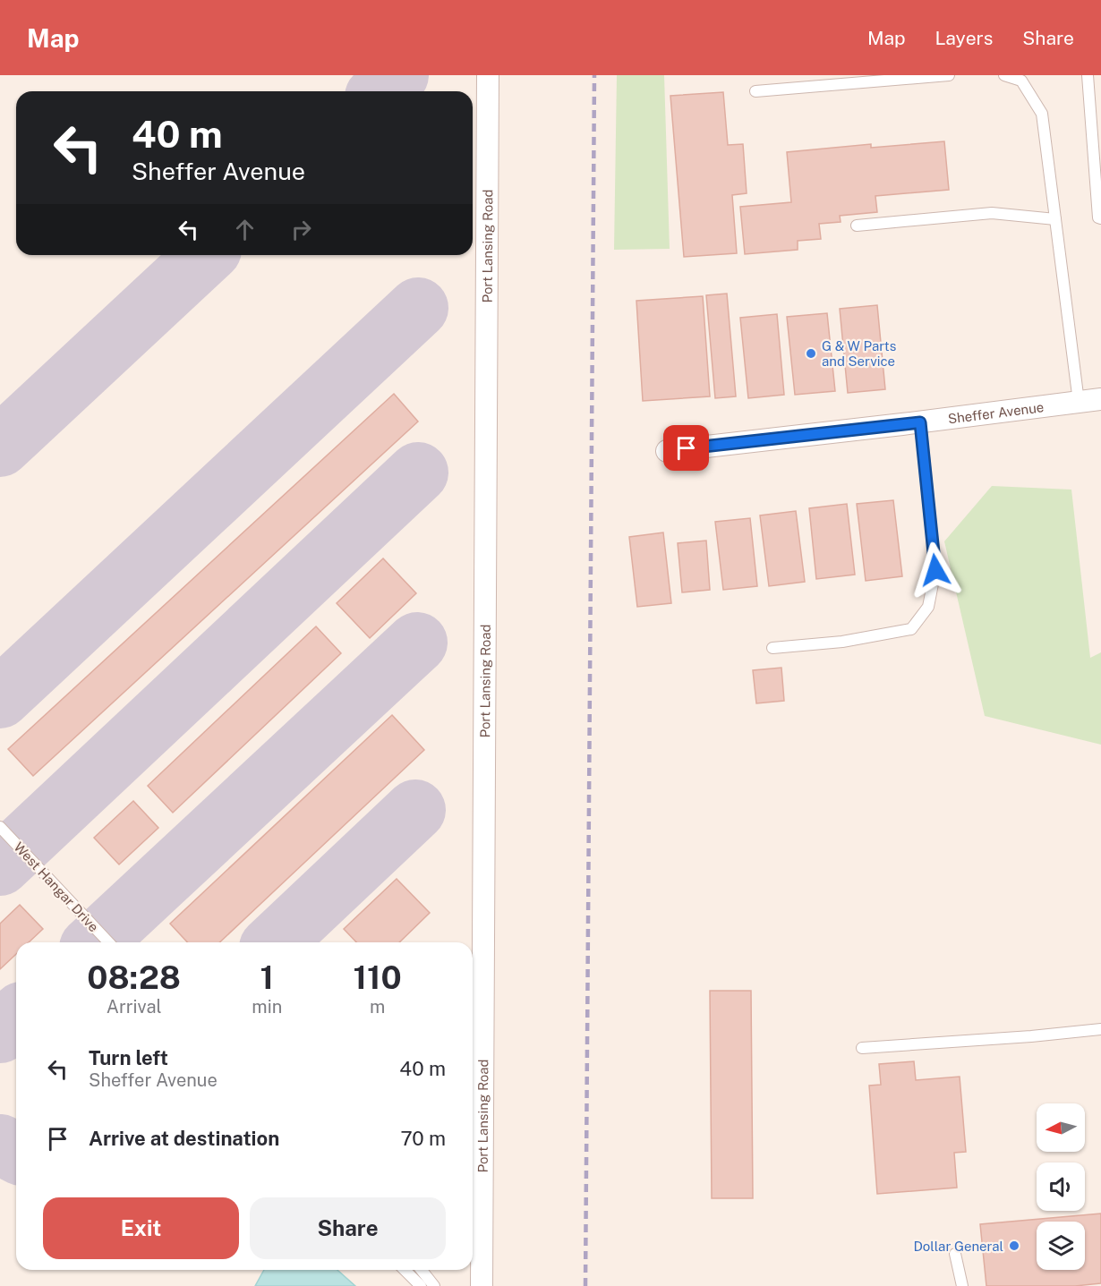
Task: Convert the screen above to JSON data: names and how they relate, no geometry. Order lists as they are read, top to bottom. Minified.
{"streets":{"street":["Port Lansing Road","Sheffer Avenue"],"lane":["West Hangar Drive"]},"places":["G & W Parts and Service","Dollar General"],"north":"left","page":{"header":"Map","nav":["Map","Layers","Share"],"turn":["40 m","Sheffer Avenue"],"eta":["08:28","Arrival","1","min","110","m"],"list":[{"name":"Turn left","note":"Sheffer Avenue","value":"40 m"},{"name":"Arrive at destination","value":"70 m"}],"buttons":["Exit","Share"]}}
